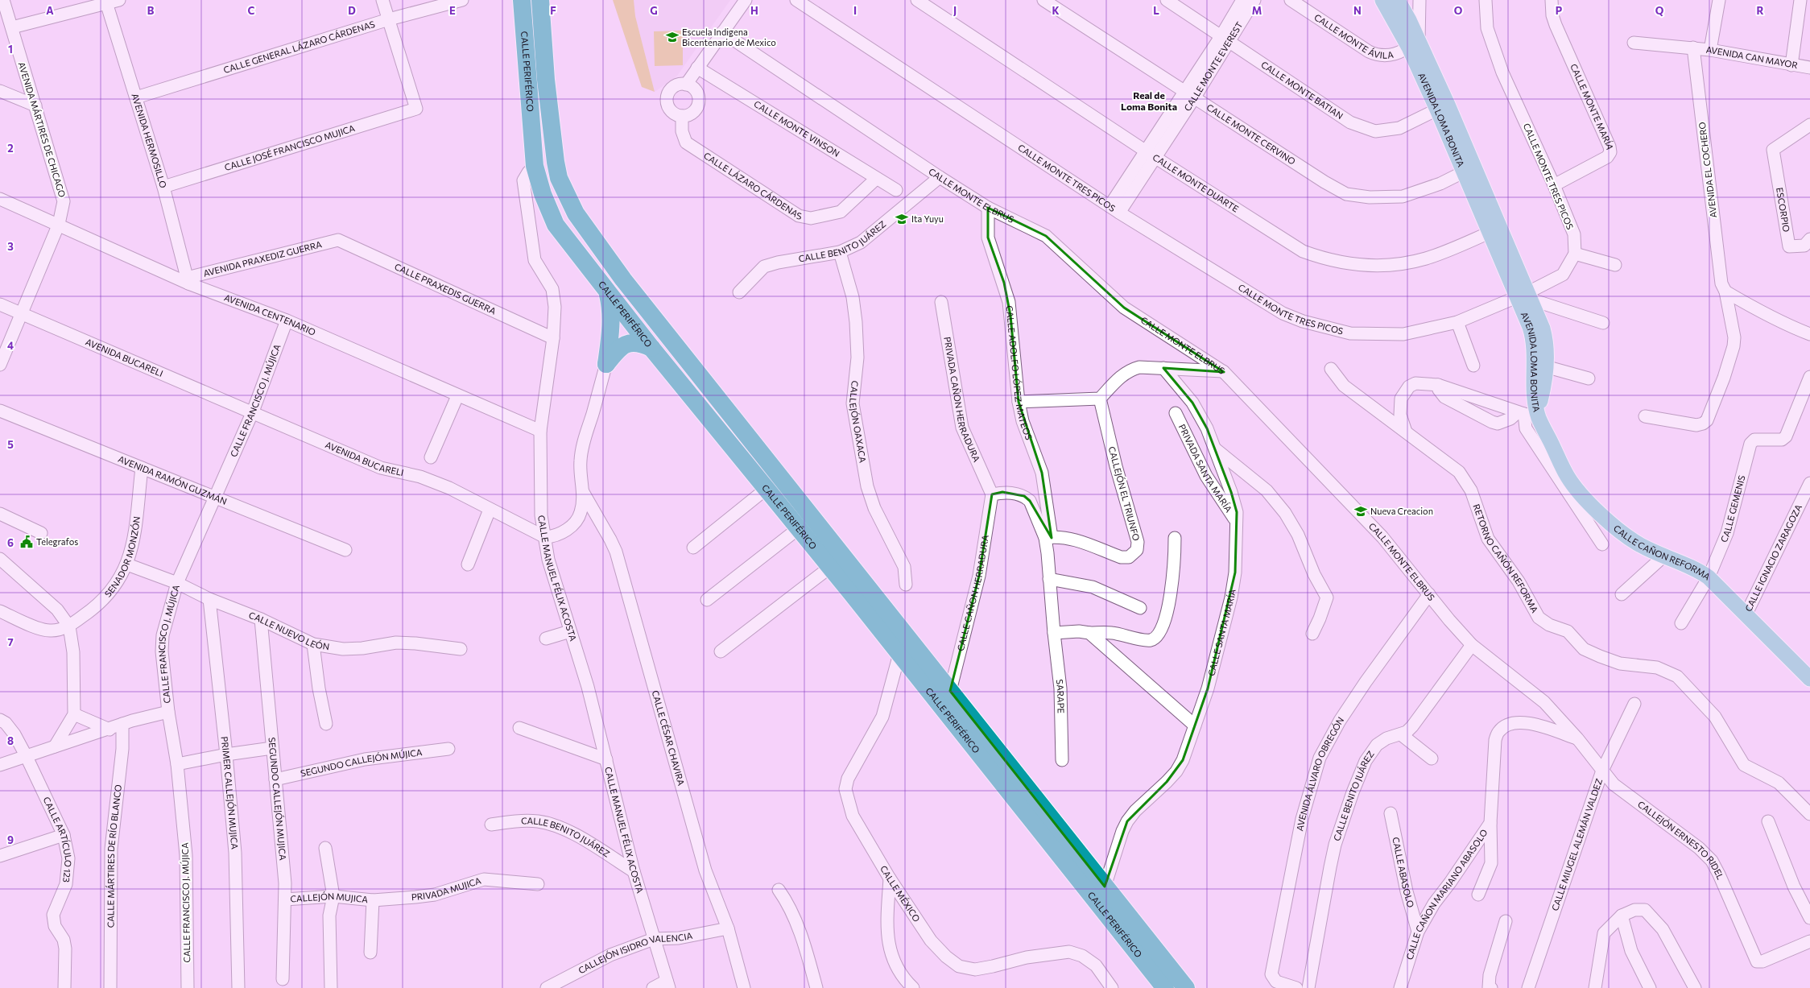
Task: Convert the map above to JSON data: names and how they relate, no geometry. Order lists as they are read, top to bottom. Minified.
{"streets":{"highway":["CALLE PERIFÉRICO"],"main road":["AVENIDA LOMA BONITA","CALLE CAÑON REFORMA"],"street":["CALLE MONTE ÁVILA","CALLE GENERAL LÁZARO CÁRDENAS","AVENIDA CAN MAYOR","CALLE MONTE EVEREST","CALLE MONTE BATIAN","CALLE MONTE MARÍA","AVENIDA MÁRTIRES DE CHICAGO","CALLE MONTE VINSON","CALLE MONTE CERVINO","AVENIDA HERMOSILLO","CALLE JOSÉ FRANCISCO MUJICA","AVENIDA EL COCHERO","CALLE MONTE TRES PICOS","CALLE MONTE DUARTE","CALLE LÁZARO CÁRDENAS","CALLE MONTE ELBRUS","ESCORPIO","CALLE BENITO JUÁREZ","AVENIDA PRAXEDIZ GUERRA","CALLE PRAXEDIS GUERRA","AVENIDA CENTENARIO","AVENIDA BUCARELI","CALLE ADOLFO LÓPEZ MATEOS","PRIVADA CAÑON HERRADURA","CALLE FRANCISCO J. MÚJICA","CALLEJÓN OAXACA","PRIVADA SANTA MARÍA","AVENIDA RAMÓN GUZMÁN","CALLEJÓN EL TRIUNFO","CALLE GEMENIS","SENADOR MONZÓN","CALLE IGNACIO ZARAGOZA","RETORNO CAÑÓN REFORMA","CALLE MANUEL FÉLIX ACOSTA","CALLE CAÑON HERRADURA","CALLE NUEVO LEÓN","CALLE SANTA MARÍA","SARAPE","CALLE CÉSAR CHAVIRA","SEGUNDO CALLEJÓN MÚJICA","AVENIDA ÁLVARO OBREGÓN","PRIMER CALLEJÓN MUJICA","SEGUNDO CALLEJÓN MUJICA","CALLE ARTÍCULO 123","CALLEJÓN ERNESTO RIDEL","CALLE MIUGEL ALEMÁN VALDEZ","CALLE MÁRTIRES DE RÍO BLANCO","CALLE ABASOLO","PRIVADA MUJICA","CALLE MÉXICO","CALLE CAÑON MARIANO ABASOLO","CALLEJÓN MUJICA","CALLEJÓN ISIDRO VALENCIA"]},"crossings":[["CALLE MONTE ÁVILA","AVENIDA LOMA BONITA"],["CALLE GENERAL LÁZARO CÁRDENAS","AVENIDA HERMOSILLO"],["CALLE GENERAL LÁZARO CÁRDENAS","CALLE JOSÉ FRANCISCO MUJICA"],["AVENIDA CAN MAYOR","AVENIDA EL COCHERO"],["CALLE MONTE EVEREST","CALLE MONTE BATIAN"],["CALLE MONTE EVEREST","CALLE MONTE CERVINO"],["CALLE MONTE EVEREST","CALLE MONTE TRES PICOS"],["CALLE MONTE EVEREST","CALLE MONTE DUARTE"],["CALLE PERIFÉRICO","CALLE MANUEL FÉLIX ACOSTA"],["CALLE PERIFÉRICO","CALLE CAÑON HERRADURA"],["CALLE PERIFÉRICO","CALLE SANTA MARÍA"],["CALLE PERIFÉRICO","CALLE MÉXICO"],["CALLE MONTE BATIAN","AVENIDA LOMA BONITA"],["CALLE MONTE MARÍA","CALLE MONTE TRES PICOS"],["AVENIDA LOMA BONITA","CALLE MONTE CERVINO"],["AVENIDA LOMA BONITA","CALLE MONTE TRES PICOS"],["AVENIDA LOMA BONITA","CALLE MONTE DUARTE"],["AVENIDA LOMA BONITA","CALLE CAÑON REFORMA"],["AVENIDA MÁRTIRES DE CHICAGO","AVENIDA CENTENARIO"],["AVENIDA MÁRTIRES DE CHICAGO","AVENIDA BUCARELI"],["CALLE MONTE VINSON","CALLE LÁZARO CÁRDENAS"],["AVENIDA HERMOSILLO","CALLE JOSÉ FRANCISCO MUJICA"],["AVENIDA HERMOSILLO","AVENIDA PRAXEDIZ GUERRA"],["AVENIDA HERMOSILLO","AVENIDA CENTENARIO"],["CALLE MONTE ELBRUS","CALLE BENITO JUÁREZ"],["CALLE MONTE ELBRUS","CALLE ADOLFO LÓPEZ MATEOS"],["CALLE MONTE ELBRUS","AVENIDA ÁLVARO OBREGÓN"],["CALLE MONTE ELBRUS","CALLEJÓN ERNESTO RIDEL"],["CALLE MONTE ELBRUS","CALLE CAÑON MARIANO ABASOLO"],["CALLE BENITO JUÁREZ","CALLEJÓN OAXACA"],["CALLE BENITO JUÁREZ","CALLE MANUEL FÉLIX ACOSTA"],["AVENIDA PRAXEDIZ GUERRA","CALLE PRAXEDIS GUERRA"],["AVENIDA PRAXEDIZ GUERRA","AVENIDA CENTENARIO"],["CALLE PRAXEDIS GUERRA","CALLE MANUEL FÉLIX ACOSTA"],["AVENIDA CENTENARIO","CALLE FRANCISCO J. MÚJICA"],["AVENIDA CENTENARIO","CALLE MANUEL FÉLIX ACOSTA"],["AVENIDA BUCARELI","CALLE FRANCISCO J. MÚJICA"],["AVENIDA BUCARELI","CALLE MANUEL FÉLIX ACOSTA"],["CALLE ADOLFO LÓPEZ MATEOS","CALLEJÓN EL TRIUNFO"],["CALLE ADOLFO LÓPEZ MATEOS","SARAPE"],["PRIVADA CAÑON HERRADURA","CALLE CAÑON HERRADURA"],["CALLE FRANCISCO J. MÚJICA","AVENIDA RAMÓN GUZMÁN"],["CALLE FRANCISCO J. MÚJICA","CALLE NUEVO LEÓN"],["PRIVADA SANTA MARÍA","CALLE SANTA MARÍA"],["AVENIDA RAMÓN GUZMÁN","SENADOR MONZÓN"],["CALLE GEMENIS","CALLE CAÑON REFORMA"],["CALLE CAÑON REFORMA","CALLE IGNACIO ZARAGOZA"],["SENADOR MONZÓN","CALLE NUEVO LEÓN"],["CALLE MANUEL FÉLIX ACOSTA","CALLEJÓN ISIDRO VALENCIA"],["CALLE NUEVO LEÓN","PRIMER CALLEJÓN MUJICA"],["CALLE NUEVO LEÓN","SEGUNDO CALLEJÓN MUJICA"],["CALLE CÉSAR CHAVIRA","CALLEJÓN ISIDRO VALENCIA"],["SEGUNDO CALLEJÓN MÚJICA","SEGUNDO CALLEJÓN MUJICA"],["SEGUNDO CALLEJÓN MUJICA","CALLEJÓN MUJICA"],["CALLEJÓN ERNESTO RIDEL","CALLE MIUGEL ALEMÁN VALDEZ"],["CALLEJÓN ERNESTO RIDEL","CALLE CAÑON MARIANO ABASOLO"],["CALLE ABASOLO","CALLE CAÑON MARIANO ABASOLO"],["PRIVADA MUJICA","CALLEJÓN MUJICA"]],"districts":["Real de Loma Bonita"],"places":{"school or university":["Escuela Indigena Bicentenario de Mexico","Ita Yuyu","Nueva Creacion"],"public building":["Telegrafos"]},"grid":{"columns":["A","B","C","D","E","F","G","H","I","J","K","L","M","N","O","P","Q","R"],"rows":["1","2","3","4","5","6","7","8","9"]}}
